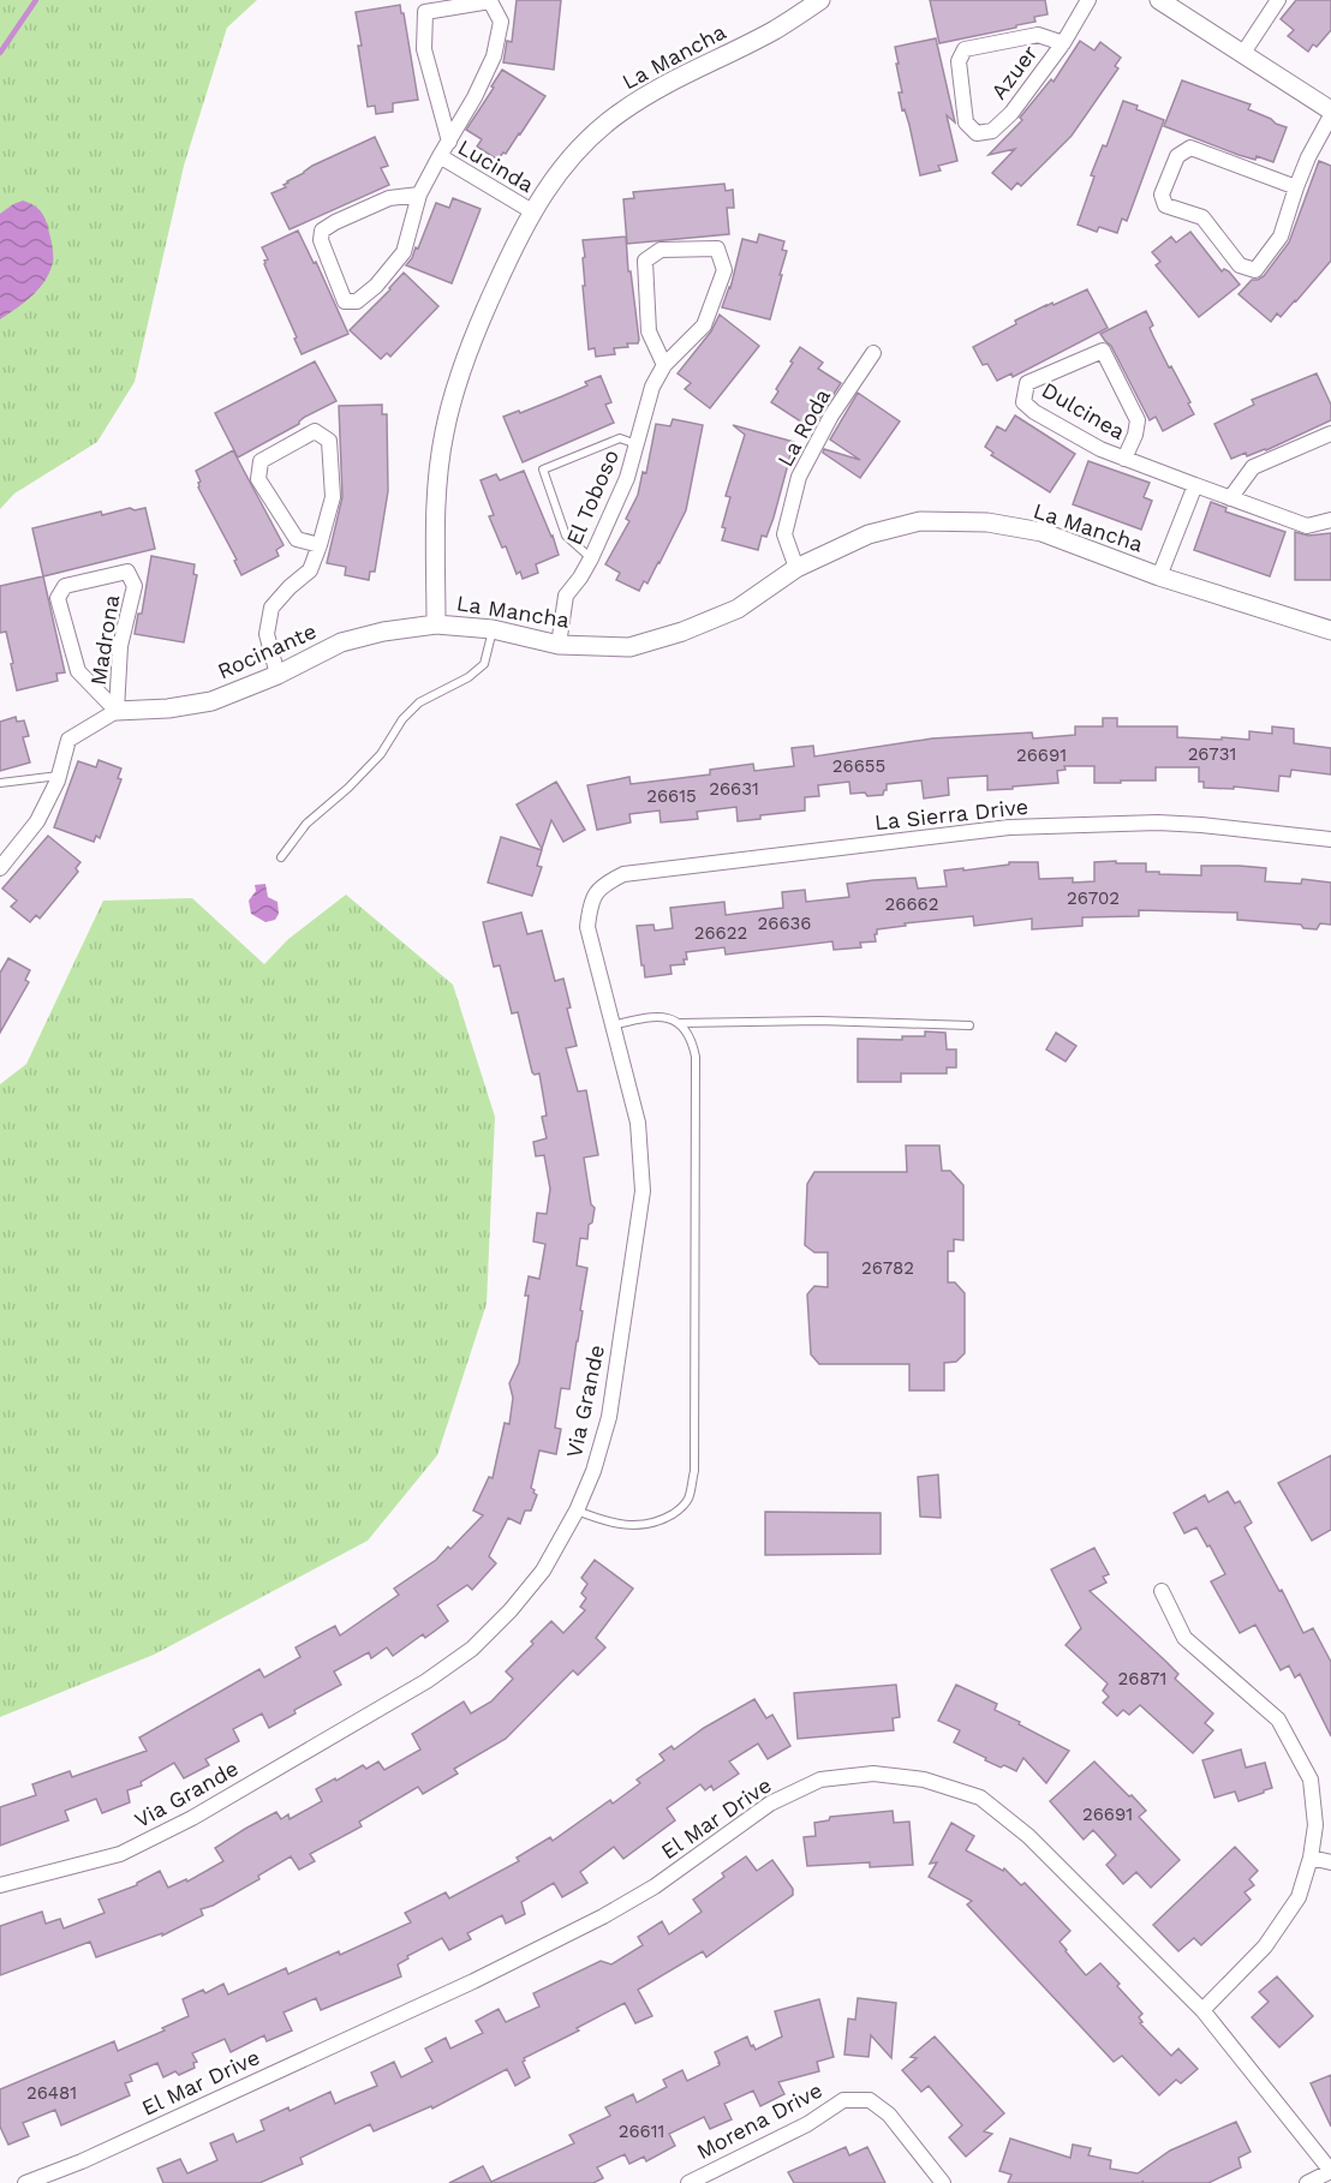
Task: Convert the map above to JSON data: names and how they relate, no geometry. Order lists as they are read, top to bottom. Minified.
{"streets":{"street":["La Mancha","Azuer","Lucinda","Dulcinea","La Roda","El Toboso","Madrona","Rocinante","La Sierra Drive","Via Grande","El Mar Drive","Morena Drive"]},"crossings":[["La Mancha","Lucinda"],["La Mancha","La Roda"],["La Mancha","El Toboso"],["La Mancha","Rocinante"],["Madrona","Rocinante"],["La Sierra Drive","Via Grande"]],"house_numbers":["26731","26691","26655","26631","26615","26702","26662","26636","26622","26782","26871","26691","26481","26611"]}
